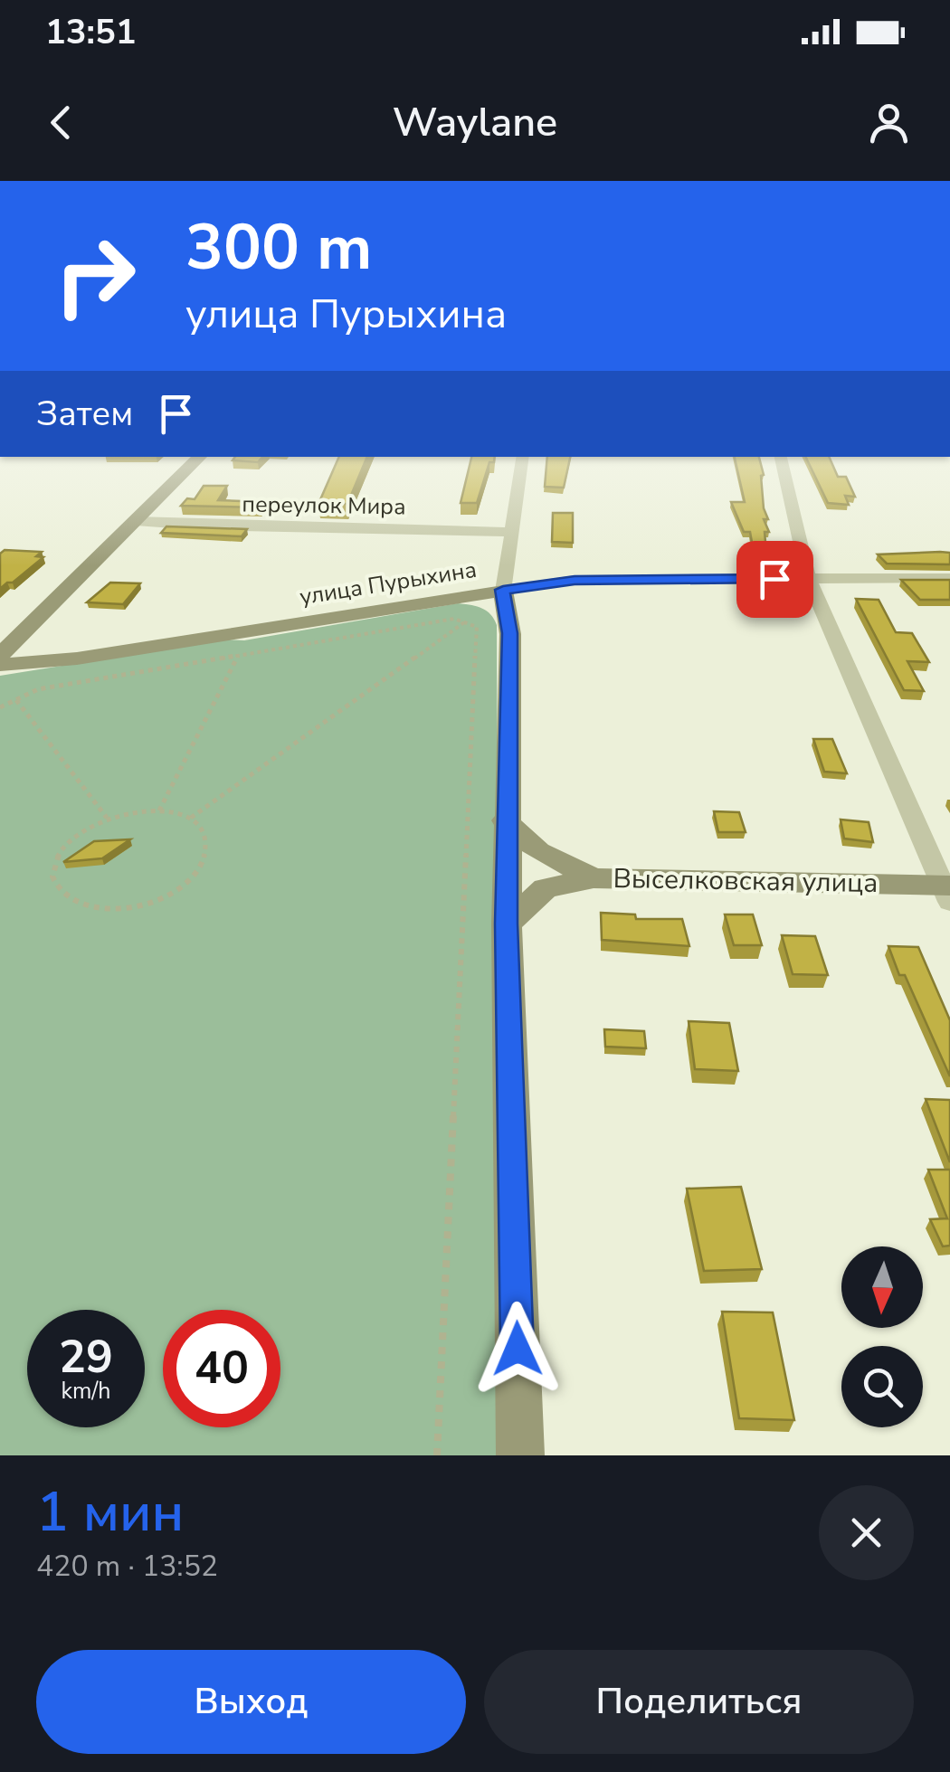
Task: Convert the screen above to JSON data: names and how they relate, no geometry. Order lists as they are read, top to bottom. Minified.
{"streets":{"street":["переулок Мира","улица Пурыхина","Выселковская улица"]},"north":"bottom","page":{"status":"13:51","header":"Waylane","turn":["300 m","улица Пурыхина"],"then":"Затем","speed":"29 km/h","limit":"40","heading":["1 мин","420 m · 13:52"],"buttons":["Выход","Поделиться"]}}
